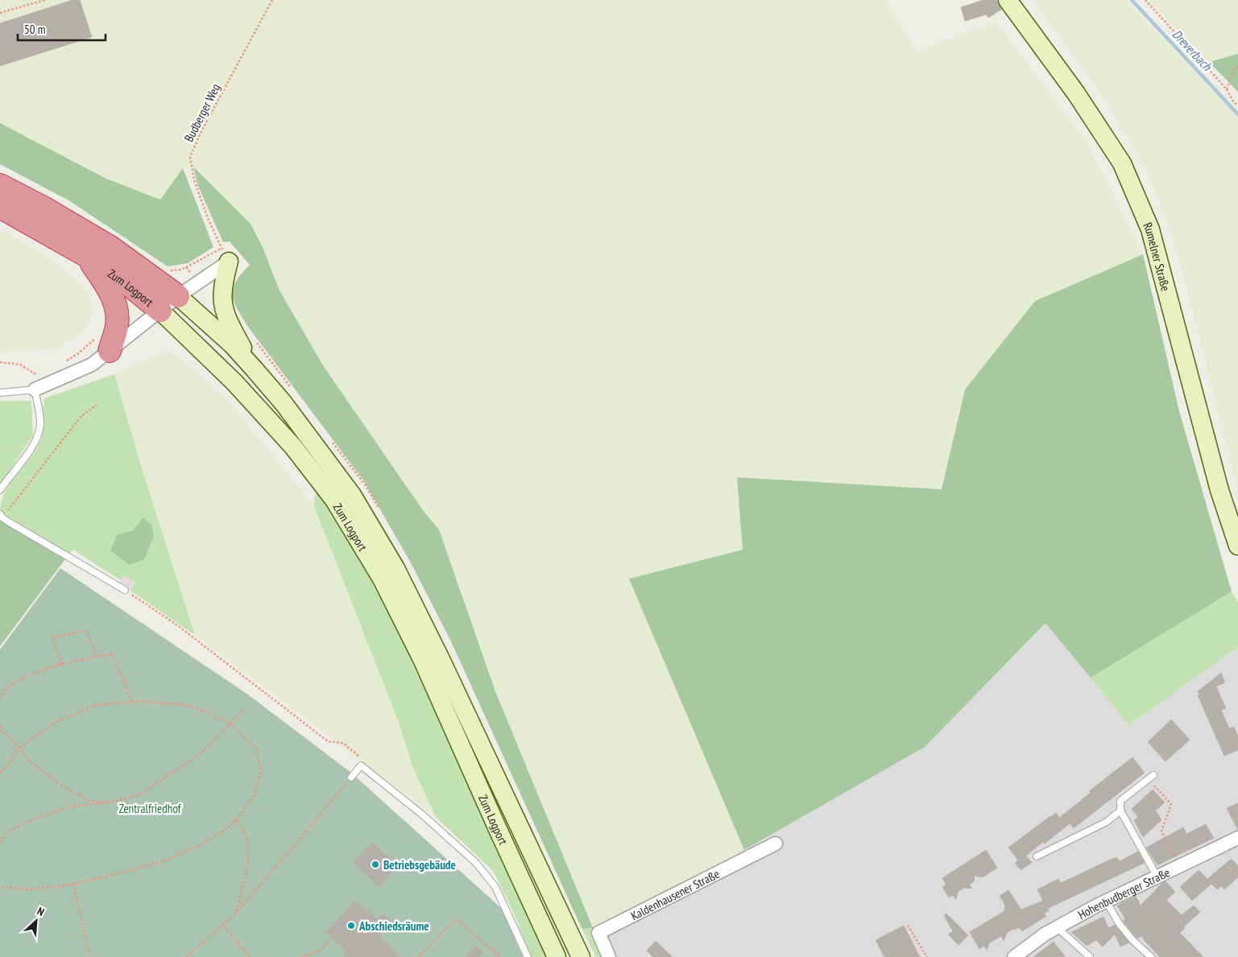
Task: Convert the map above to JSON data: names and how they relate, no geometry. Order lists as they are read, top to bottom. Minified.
{"streets":{"highway":["Zum Logport"],"main road":["Rumelner Straße"],"street":["Hohenbudberger Straße","Kaldenhausener Straße"],"path":["Budberger Weg"]},"water":["Dreverbach"],"parks":["Zentralfriedhof"],"places":["Betriebsgebäude","Abschiedsräume"],"scale_bar":"50 m","north":"top right"}
